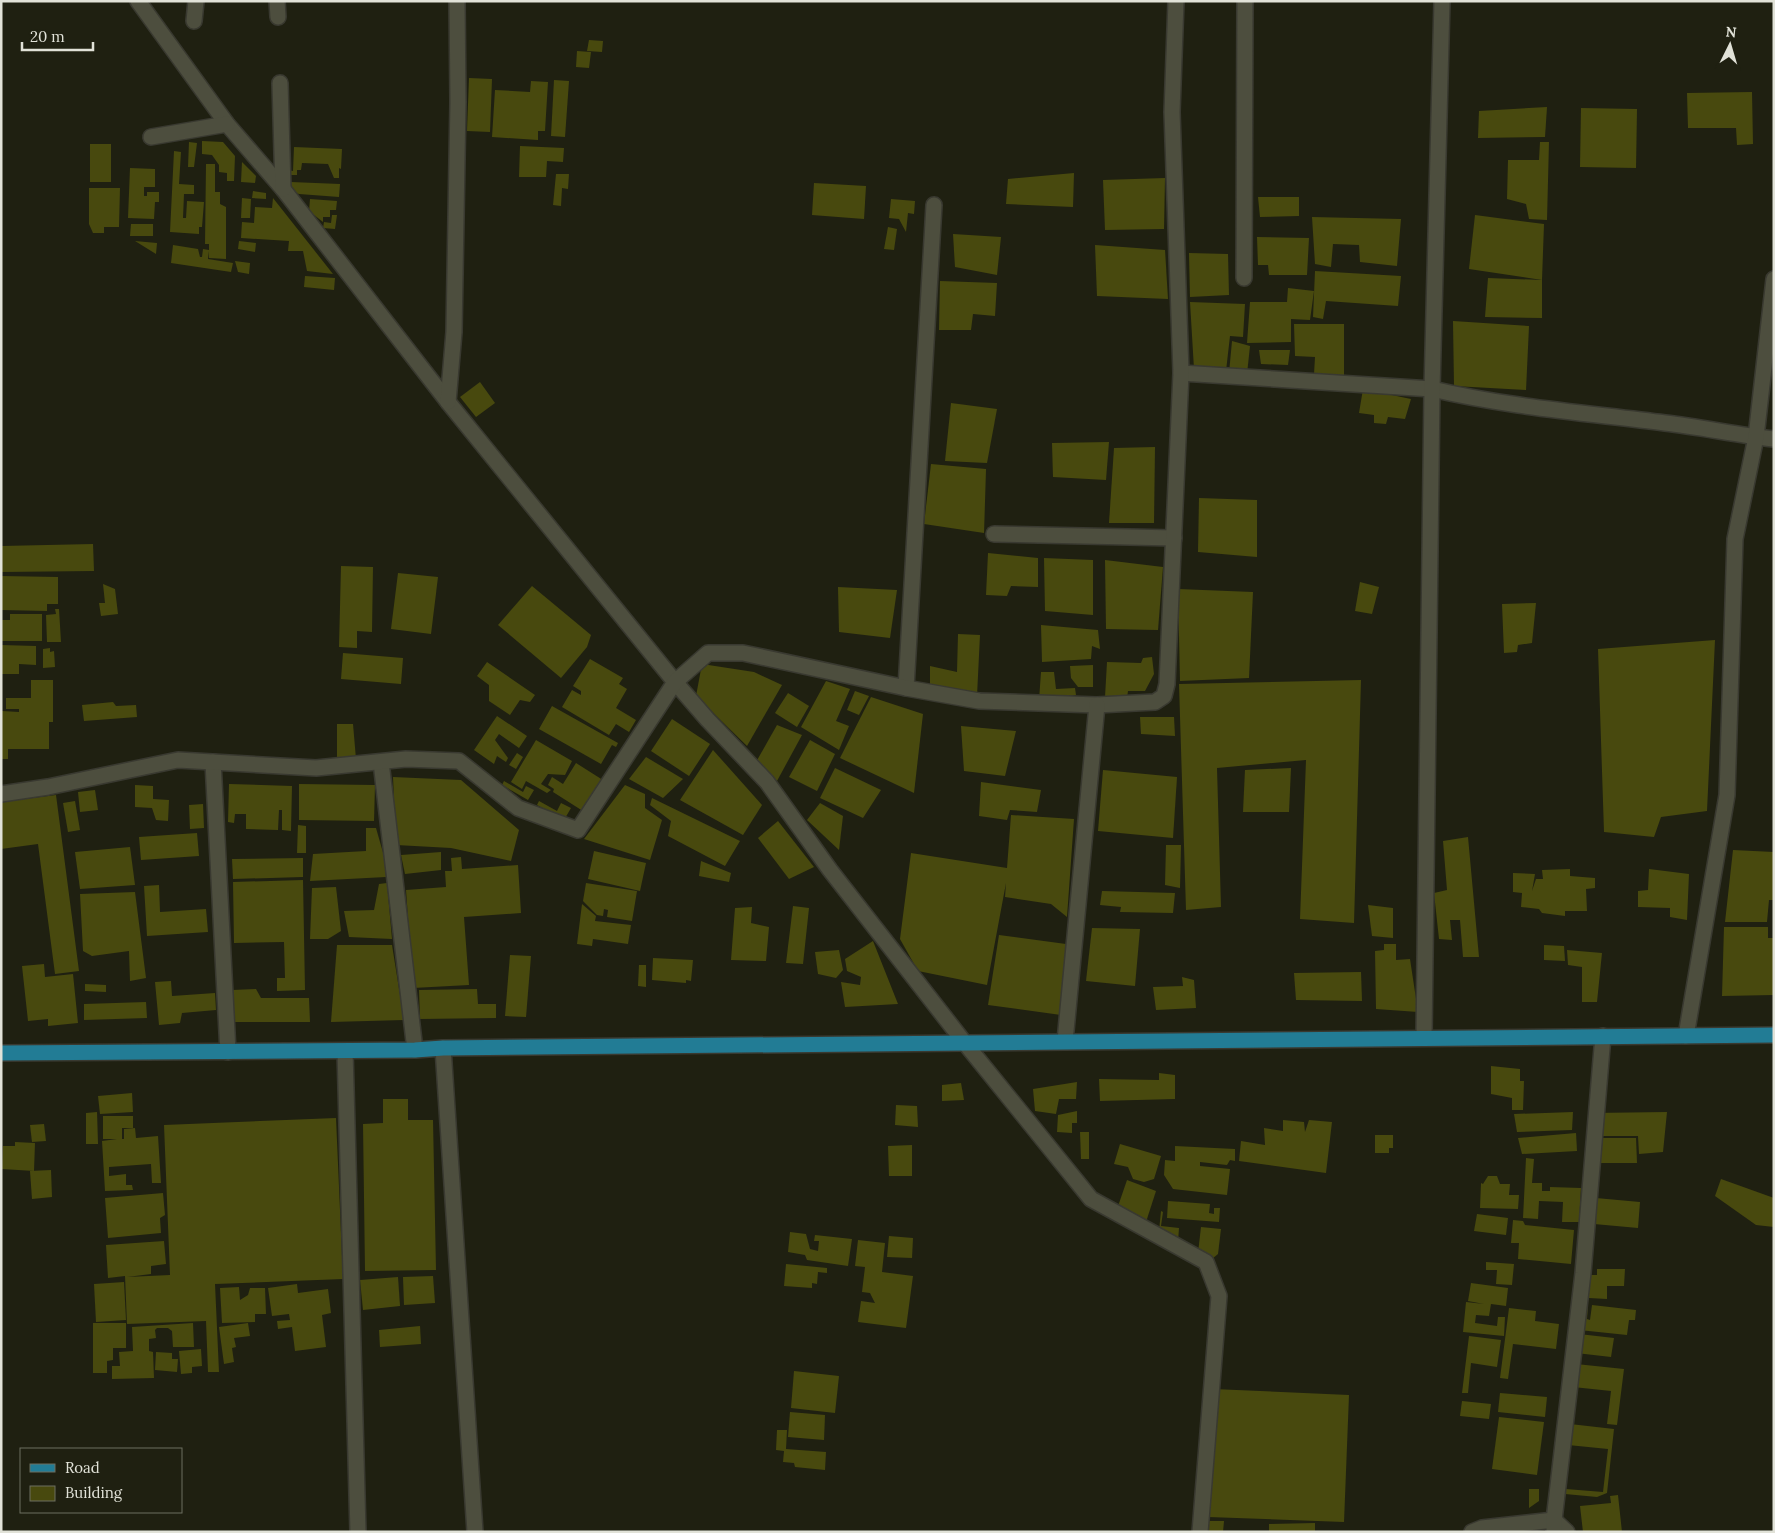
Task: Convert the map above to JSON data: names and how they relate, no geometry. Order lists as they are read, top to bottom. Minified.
{"legend":["Road","Building"],"scale_bar":"20 m","north":"top"}
